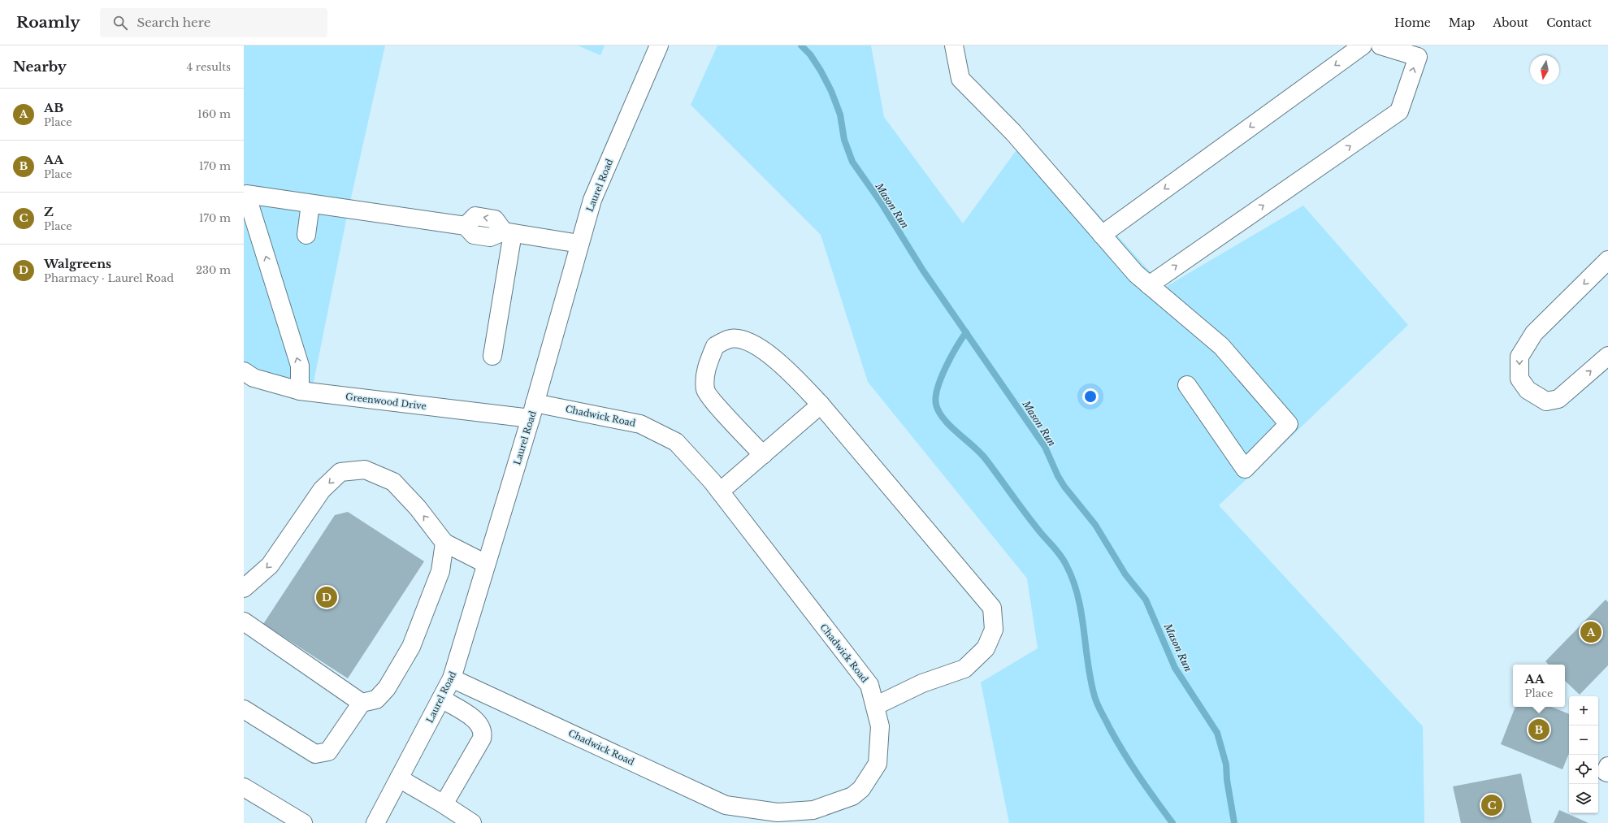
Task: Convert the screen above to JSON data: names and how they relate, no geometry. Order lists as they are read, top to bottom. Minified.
{"streets":{"street":["Laurel Road","Greenwood Drive","Chadwick Road"]},"crossings":[["Laurel Road","Greenwood Drive"],["Laurel Road","Chadwick Road"],["Greenwood Drive","Chadwick Road"]],"water":["Mason Run"],"north":"bottom","page":{"header":"Roamly","search":"Search here","nav":["Home","Map","About","Contact"],"heading":["Nearby","4 results"],"list":[{"mark":"A","name":"AB","note":"Place","value":"160 m"},{"mark":"B","name":"AA","note":"Place","value":"170 m"},{"mark":"C","name":"Z","note":"Place","value":"170 m"},{"mark":"D","name":"Walgreens","note":"Pharmacy · Laurel Road","value":"230 m"}],"pins":["D","A","B","C"],"popup":["AA","Place"],"map_buttons":["+","−"]}}
